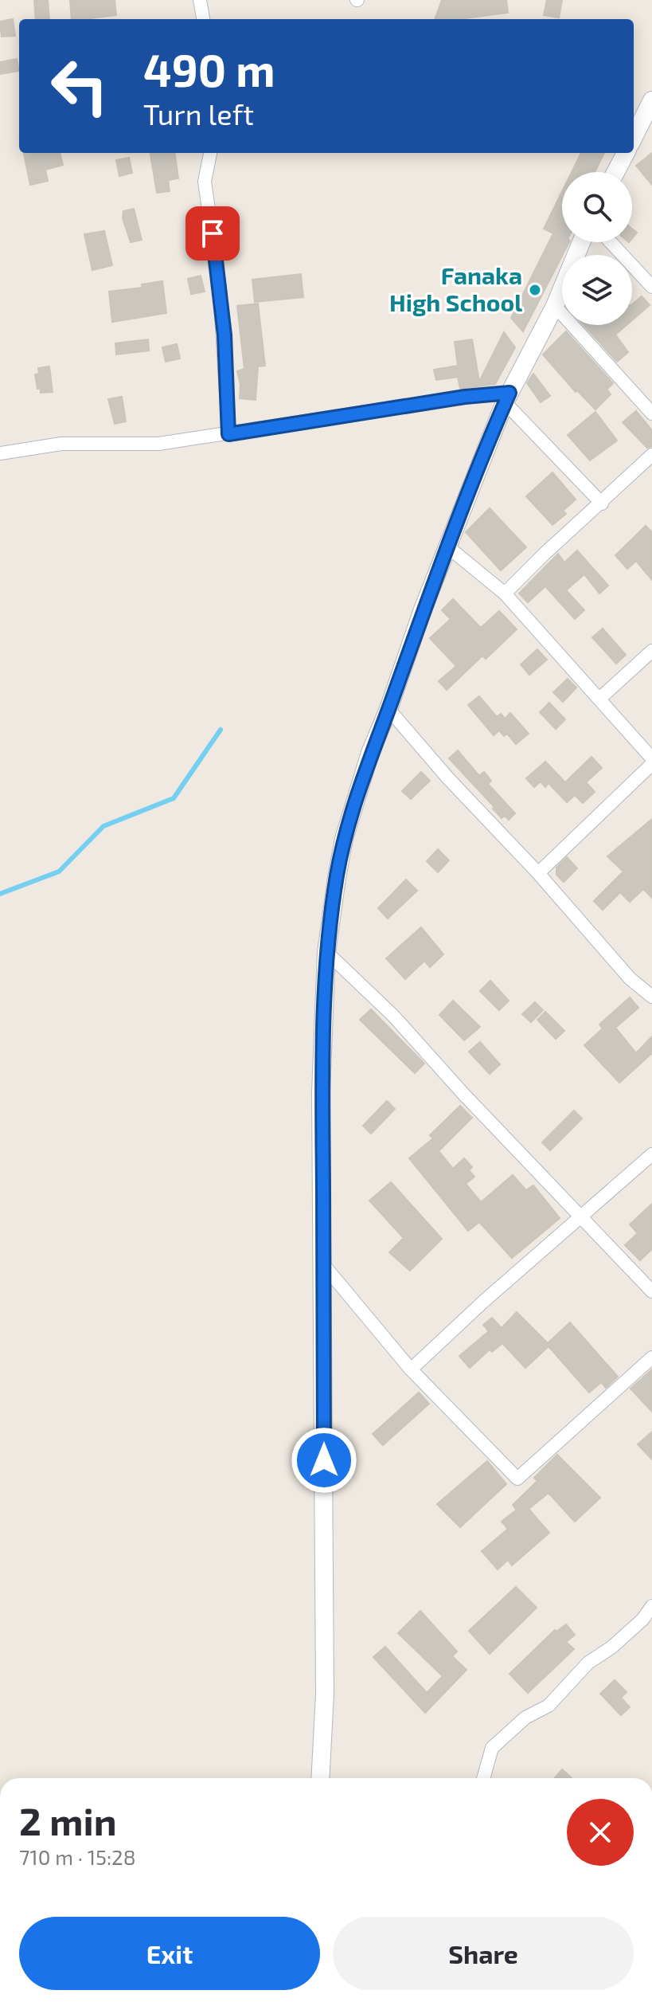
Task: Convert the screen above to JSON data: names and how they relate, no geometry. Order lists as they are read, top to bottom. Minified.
{"places":["Fanaka High School"],"page":{"turn":["490 m","Turn left"],"heading":["2 min","710 m · 15:28"],"buttons":["Exit","Share"]}}
